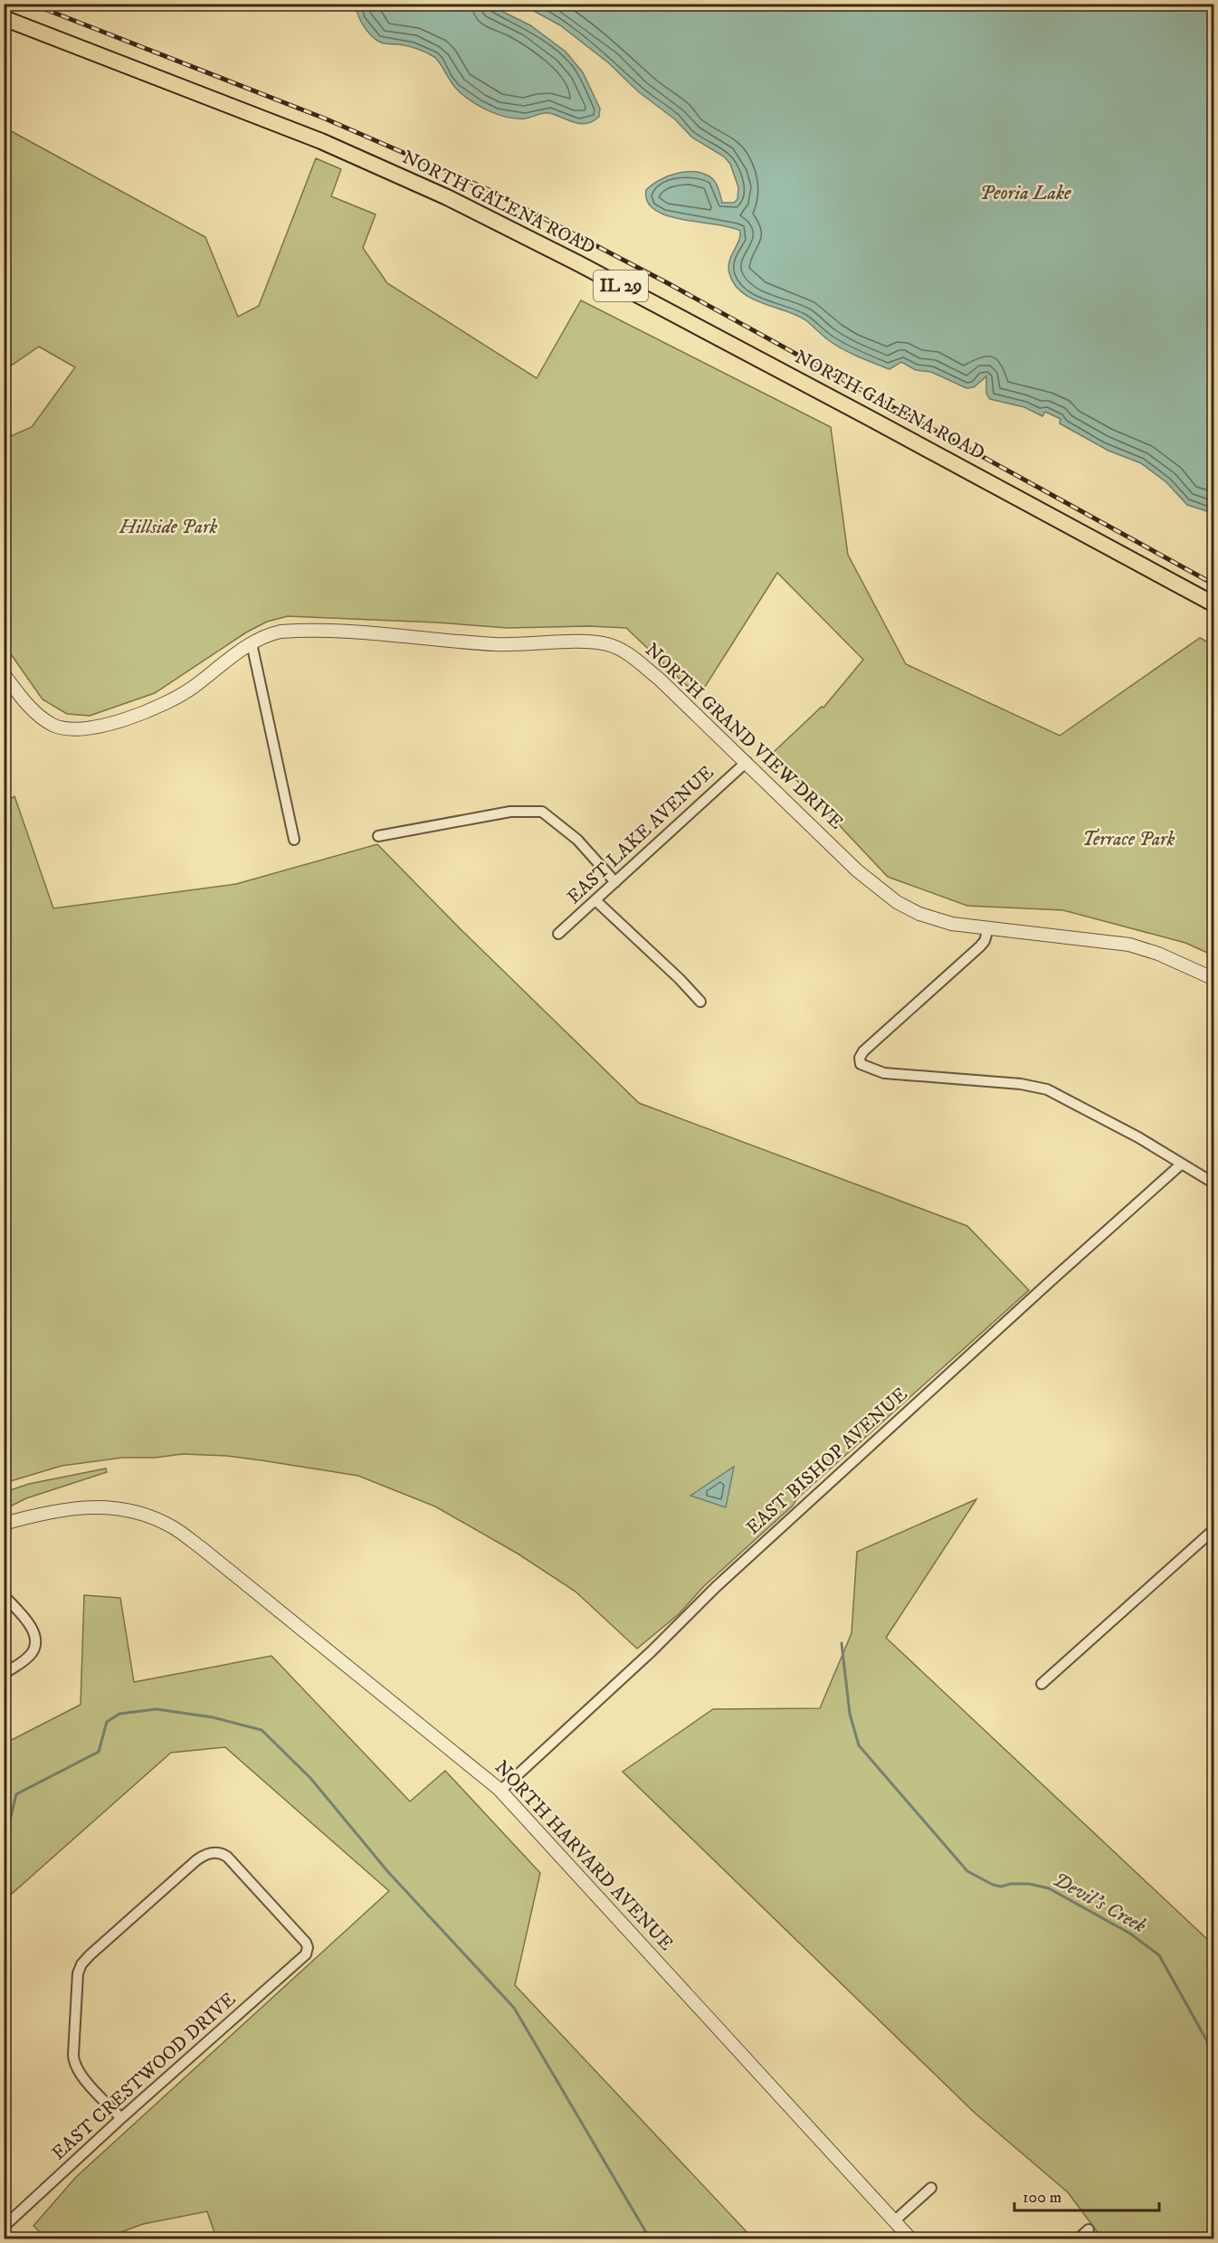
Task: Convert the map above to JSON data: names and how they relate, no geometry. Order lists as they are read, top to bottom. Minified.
{"streets":{"main road":["NORTH GALENA ROAD","IL 29"],"street":["NORTH GRAND VIEW DRIVE","EAST LAKE AVENUE","EAST BISHOP AVENUE","NORTH HARVARD AVENUE","EAST CRESTWOOD DRIVE"]},"crossings":[["NORTH GRAND VIEW DRIVE","EAST LAKE AVENUE"],["EAST BISHOP AVENUE","NORTH HARVARD AVENUE"]],"water":["Peoria Lake","Devil's Creek"],"parks":["Hillside Park","Terrace Park"],"scale_bar":"100 m"}
